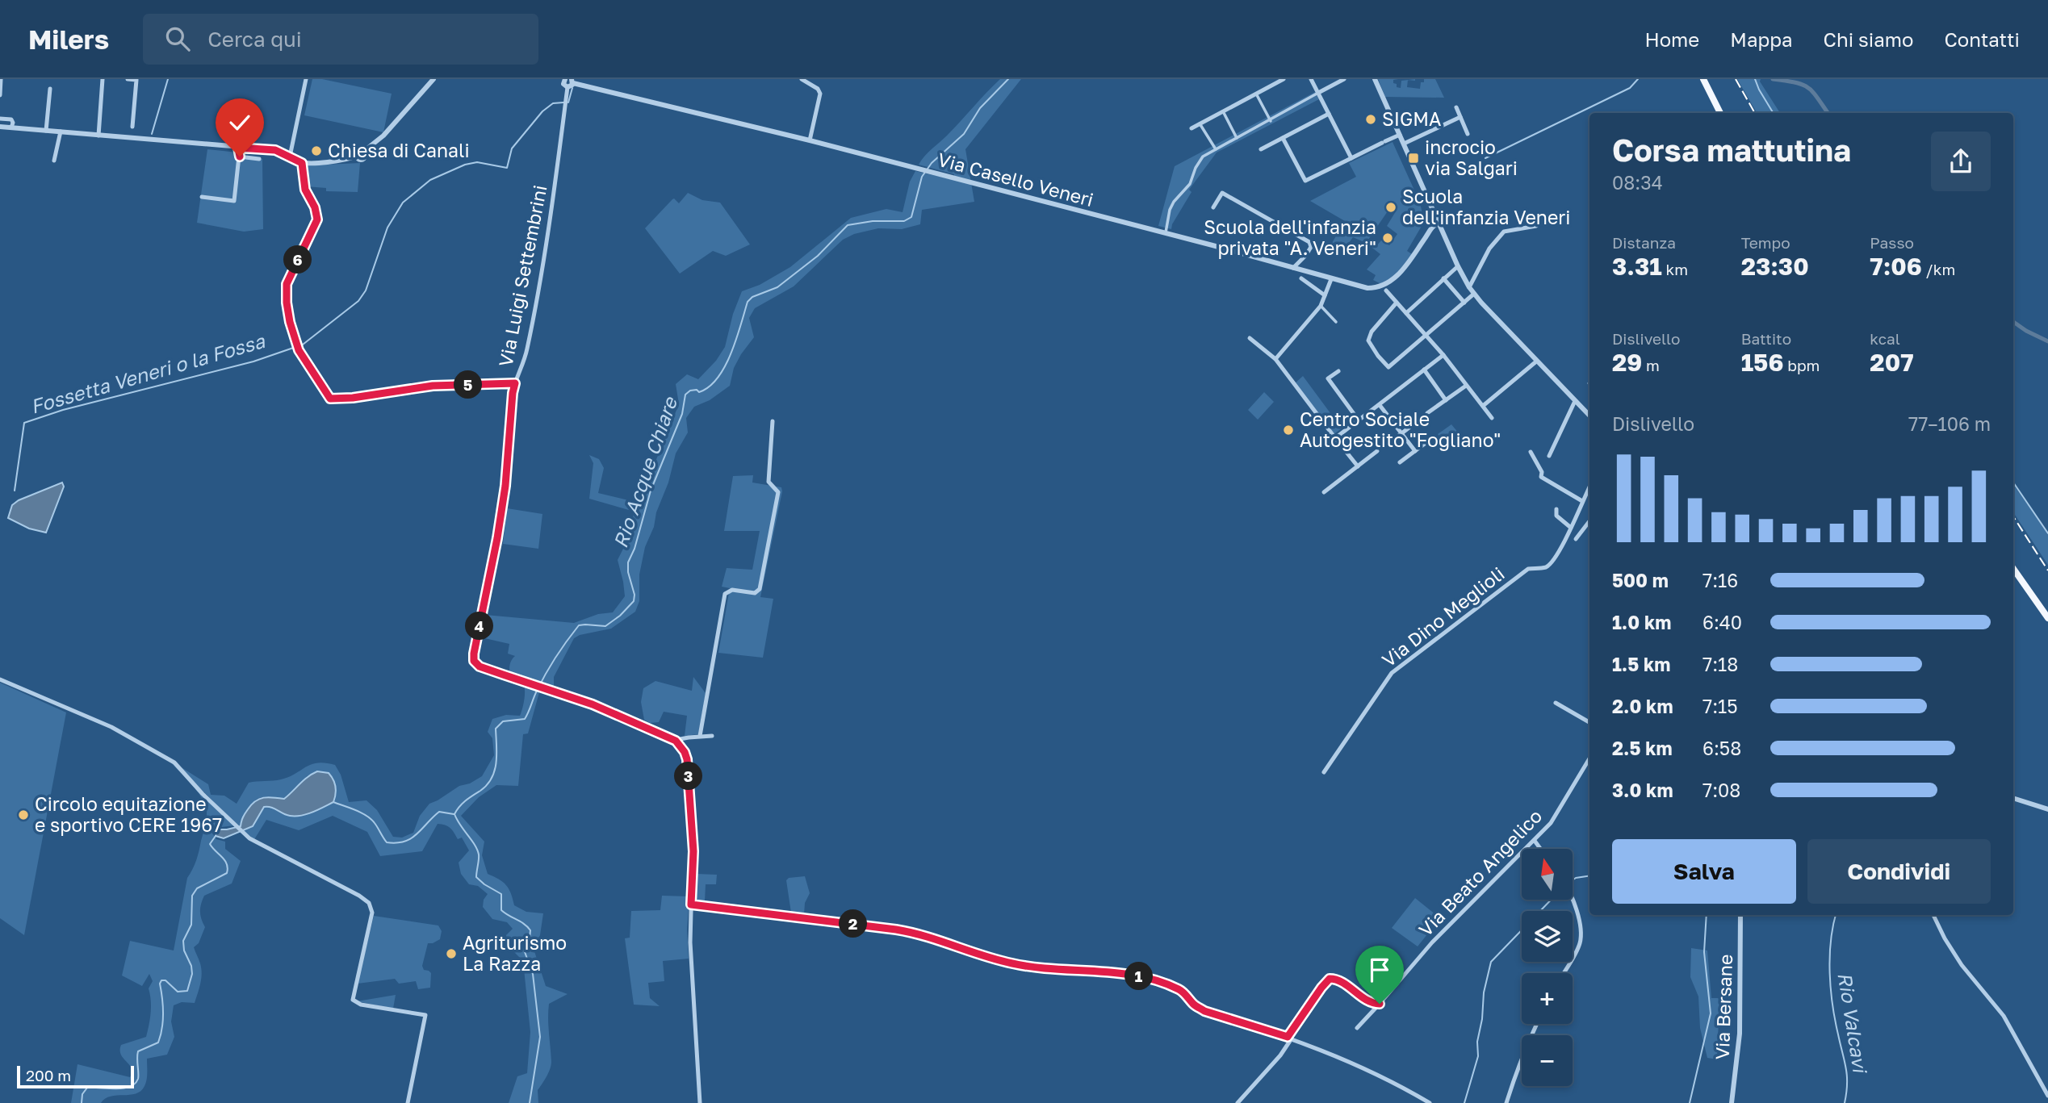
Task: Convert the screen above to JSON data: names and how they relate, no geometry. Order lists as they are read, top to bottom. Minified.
{"streets":{"street":["Via Casello Veneri","Via Luigi Settembrini","Via Dino Meglioli","Via Beato Angelico","Via Bersane"]},"water":["Fossetta Veneri o la Fossa","Rio Acque Chiare","Rio Valcavi"],"places":{"other":["SIGMA","Chiesa di Canali","Scuola dell'infanzia Veneri","Scuola dell'infanzia privata \"A. Veneri\"","Centro Sociale Autogestito \"Fogliano\"","Circolo equitazione e sportivo CERE 1967","Agriturismo La Razza"],"transit":["incrocio via Salgari"]},"scale_bar":"200 m","north":"top","page":{"header":"Milers","search":"Cerca qui","nav":["Home","Mappa","Chi siamo","Contatti"],"heading":["Corsa mattutina","08:34"],"stats":[["Distanza","3.31 km"],["Tempo","23:30"],["Passo","7:06 /km"],["Dislivello","29 m"],["Battito","156 bpm"],["kcal","207"]],"pins":["6","5","4","3","2","1"],"chart":["Dislivello","77–106 m"],"list":[{"name":"500 m","note":"7:16"},{"name":"1.0 km","note":"6:40"},{"name":"1.5 km","note":"7:18"},{"name":"2.0 km","note":"7:15"},{"name":"2.5 km","note":"6:58"},{"name":"3.0 km","note":"7:08"}],"buttons":["Salva","Condividi"],"map_buttons":["+","−"],"scale":"200 m"}}
